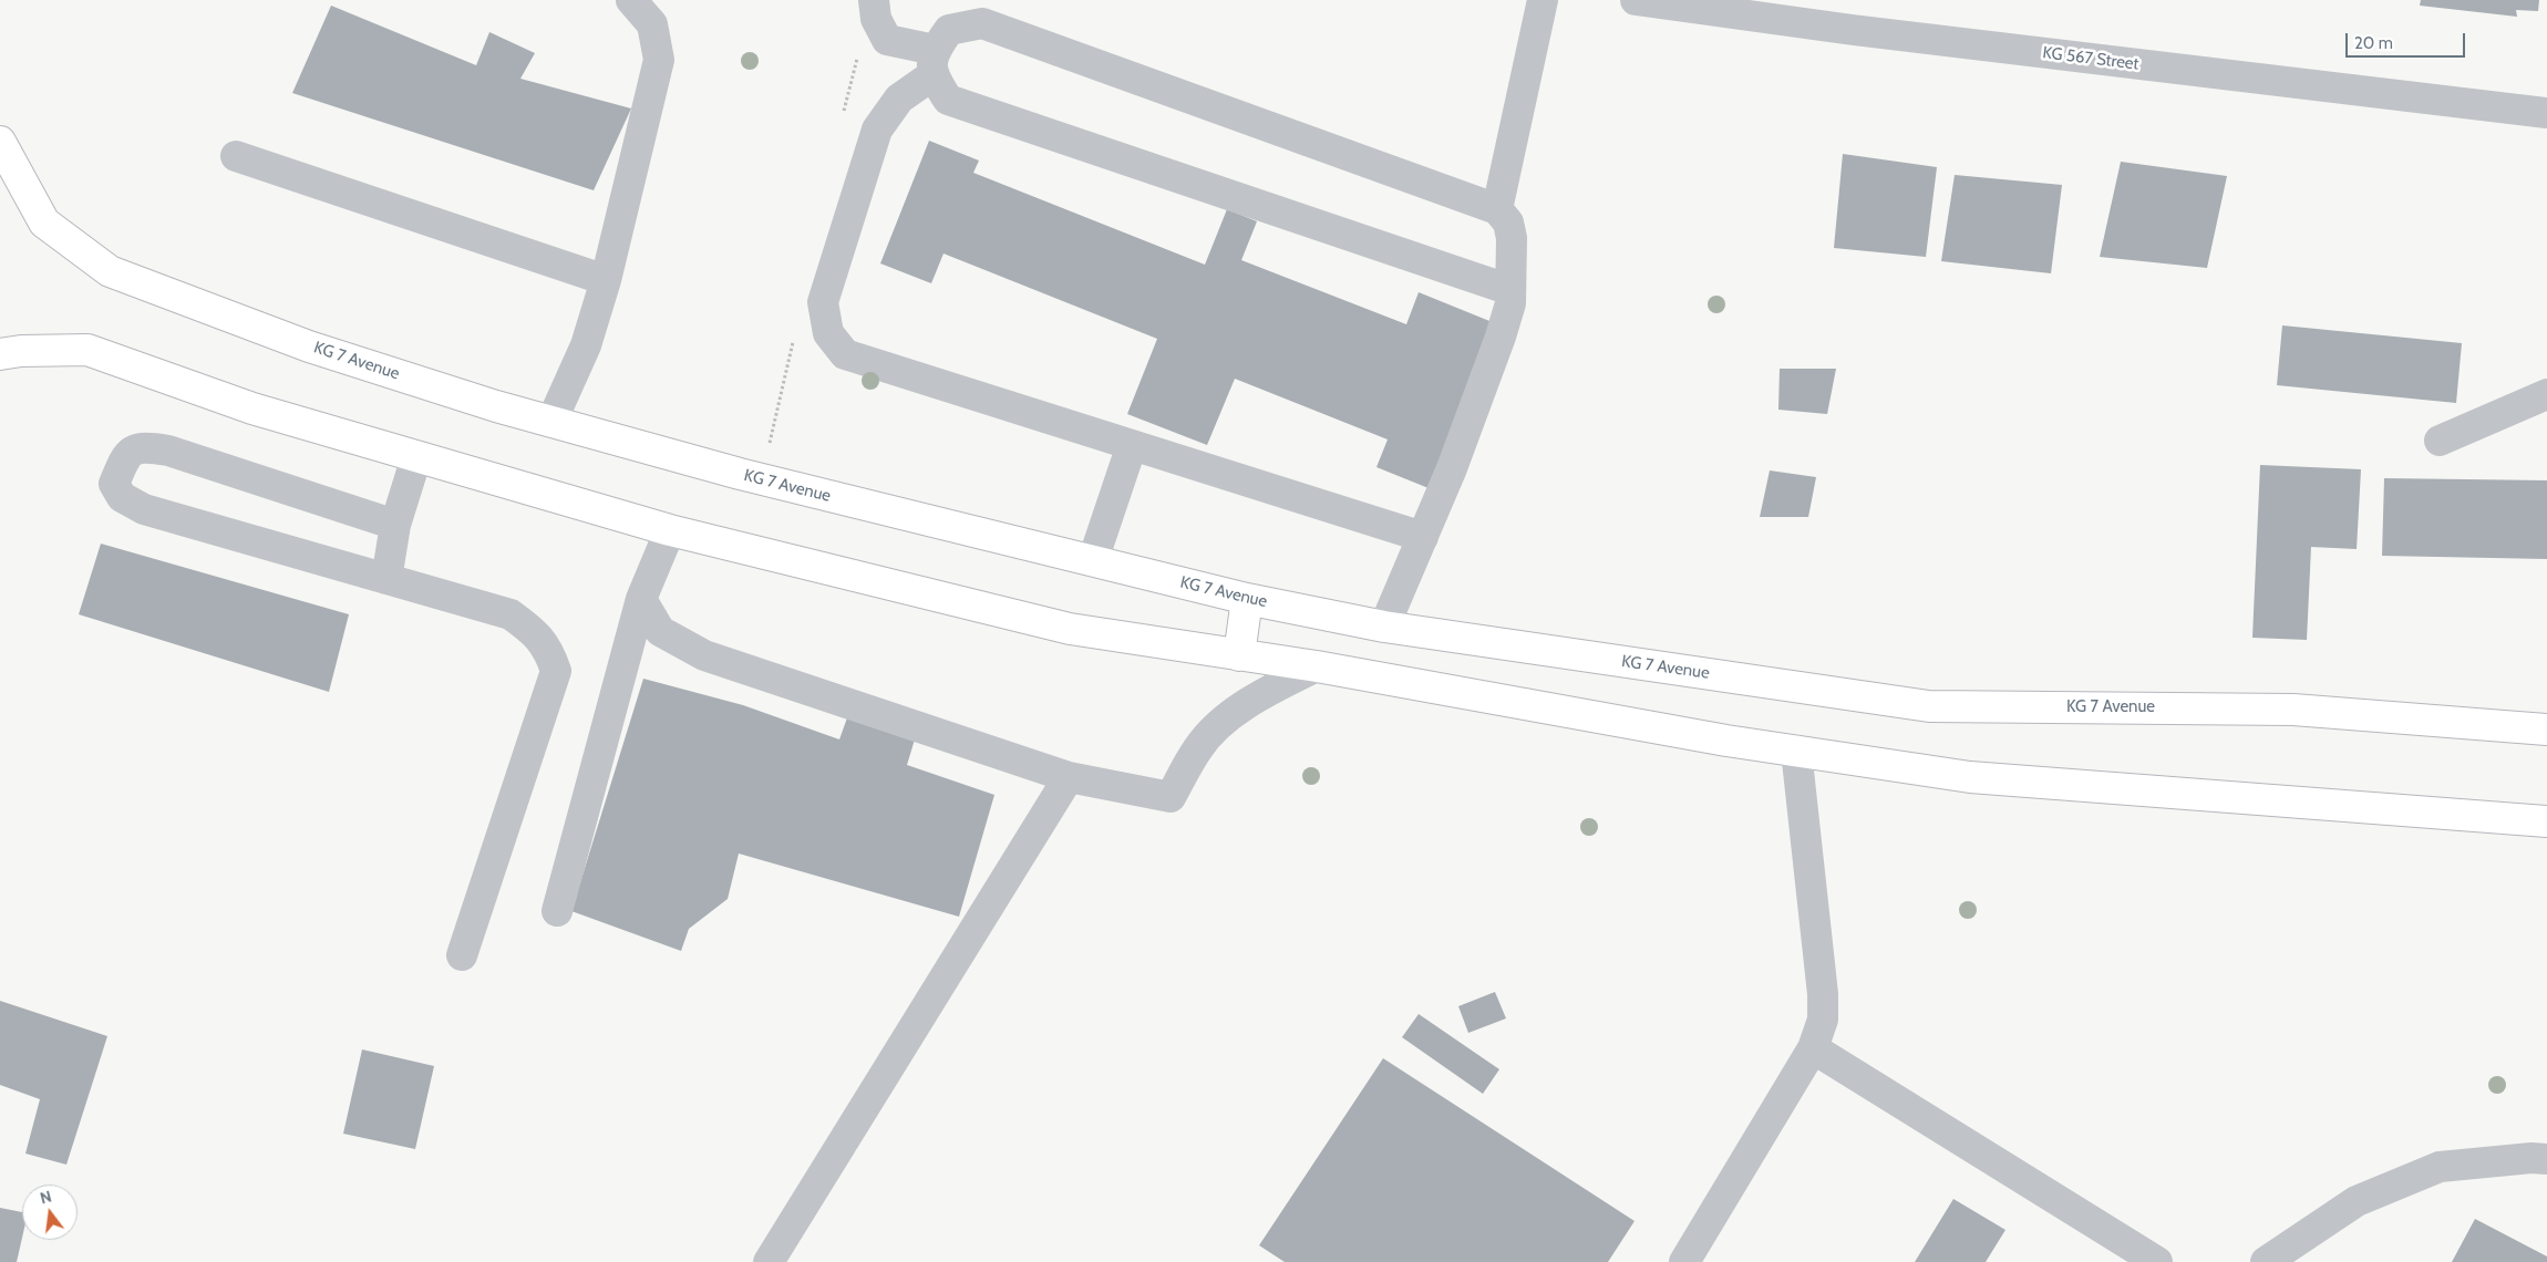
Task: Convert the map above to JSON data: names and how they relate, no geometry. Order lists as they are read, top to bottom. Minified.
{"streets":{"main road":["KG 7 Avenue"],"street":["KG 567 Street"]},"scale_bar":"20 m","north":"top"}
